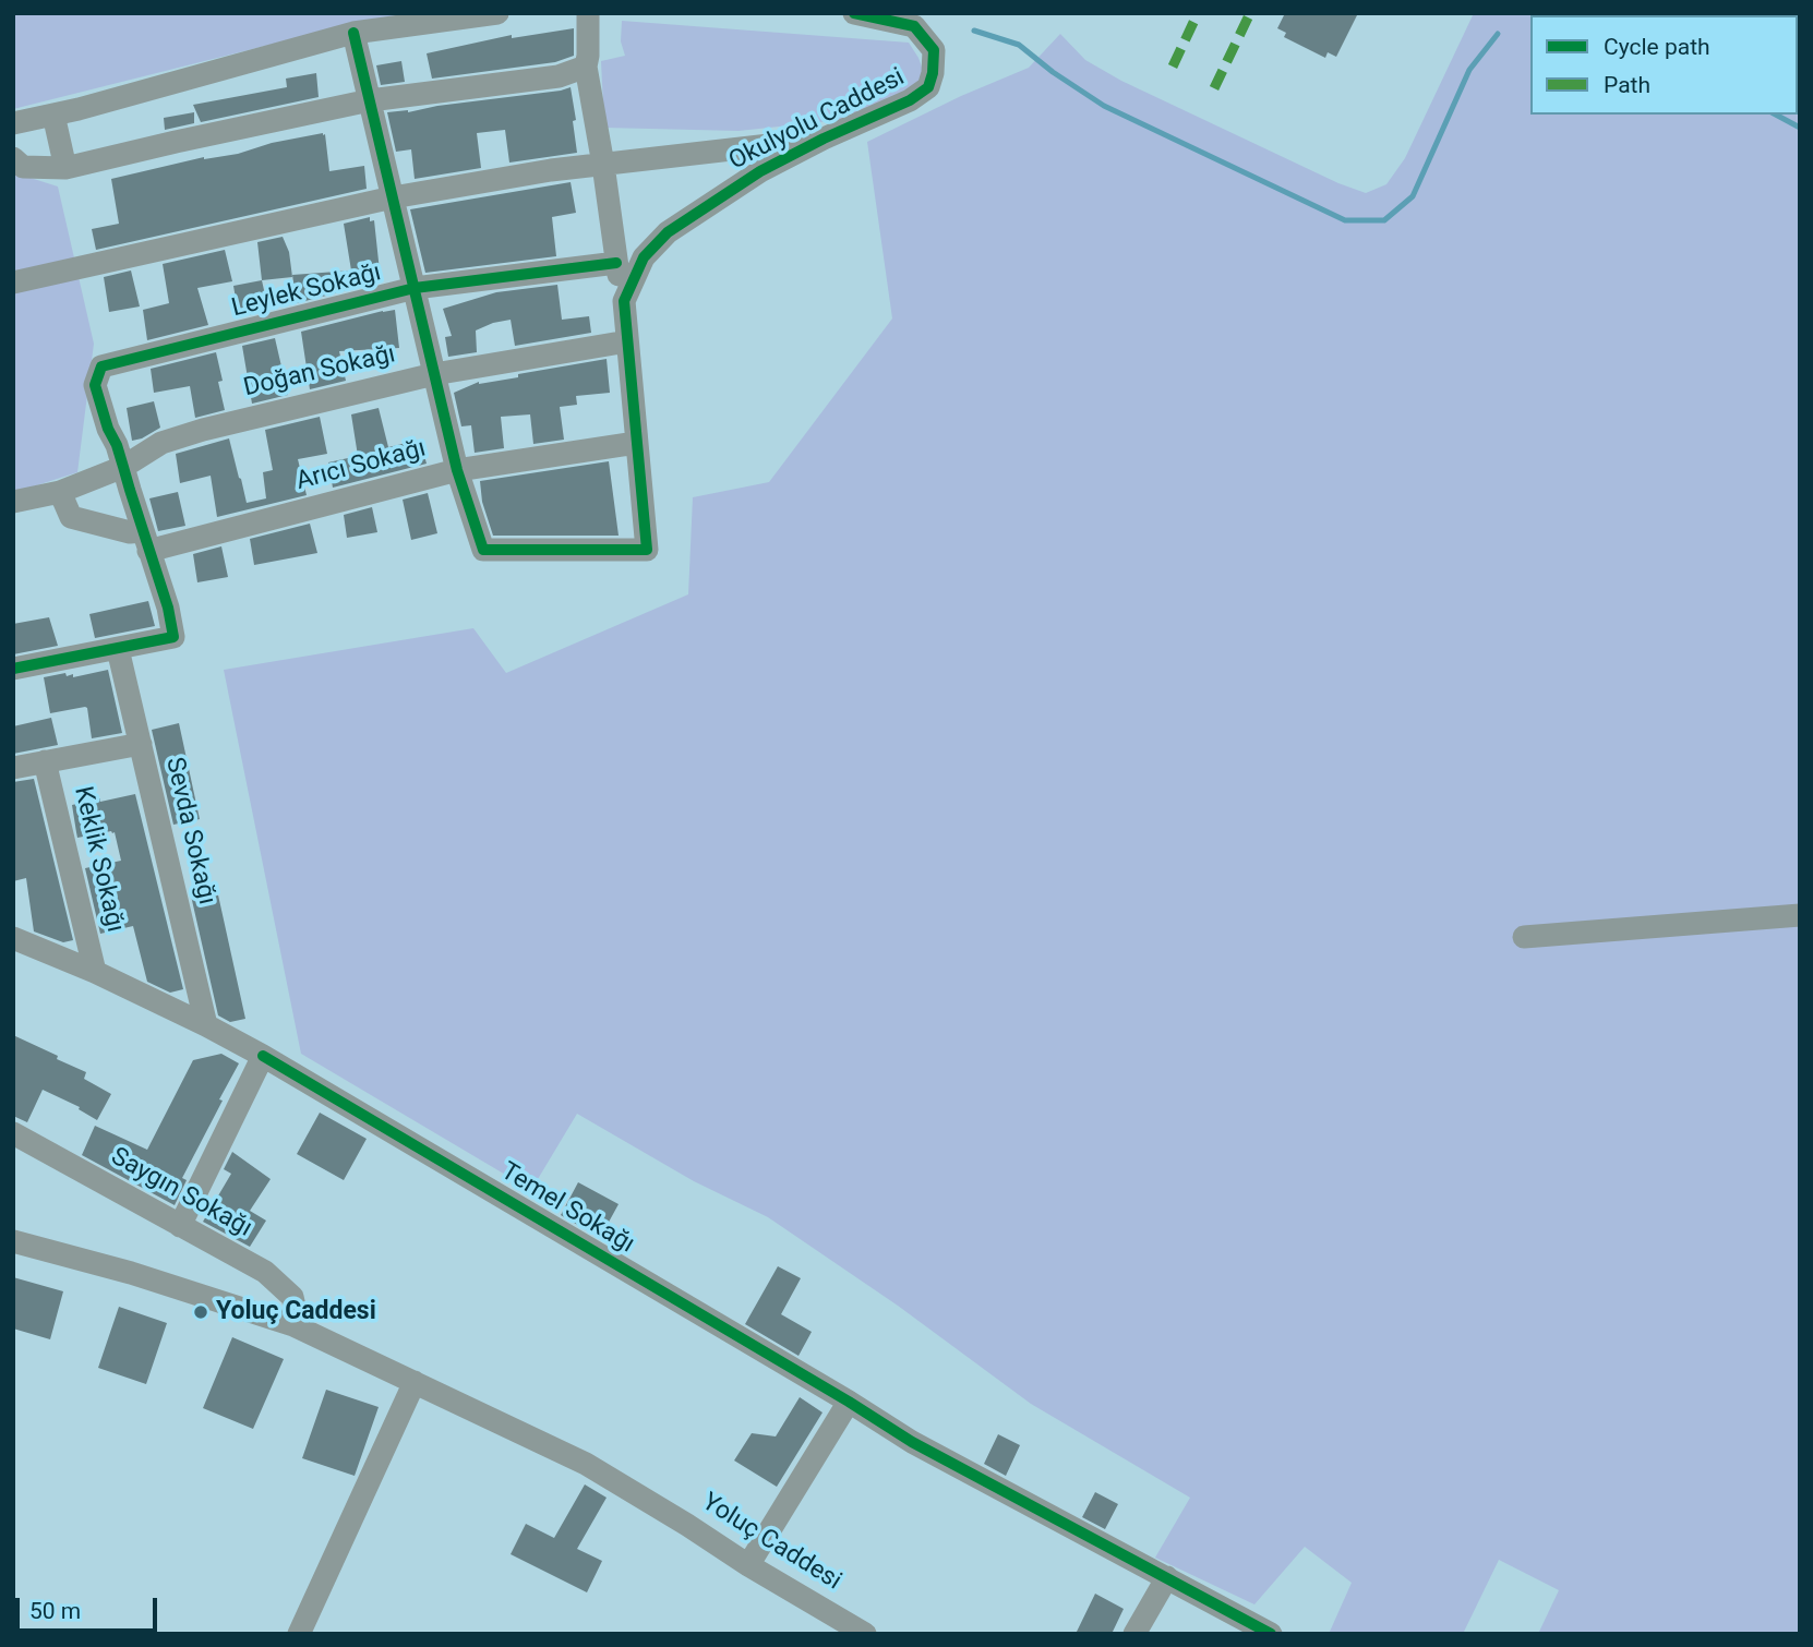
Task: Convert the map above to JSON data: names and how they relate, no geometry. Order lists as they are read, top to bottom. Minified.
{"streets":{"street":["Okulyolu Caddesi","Leylek Sokağı","Doğan Sokağı","Arıcı Sokağı","Sevda Sokağı","Keklik Sokağı","Saygın Sokağı","Temel Sokağı","Yoluç Caddesi"]},"crossings":[["Okulyolu Caddesi","Doğan Sokağı"],["Okulyolu Caddesi","Arıcı Sokağı"],["Leylek Sokağı","Doğan Sokağı"],["Sevda Sokağı","Temel Sokağı"],["Keklik Sokağı","Temel Sokağı"],["Saygın Sokağı","Yoluç Caddesi"]],"places":["Yoluç Caddesi"],"legend":["Cycle path","Path"],"scale_bar":"50 m"}
